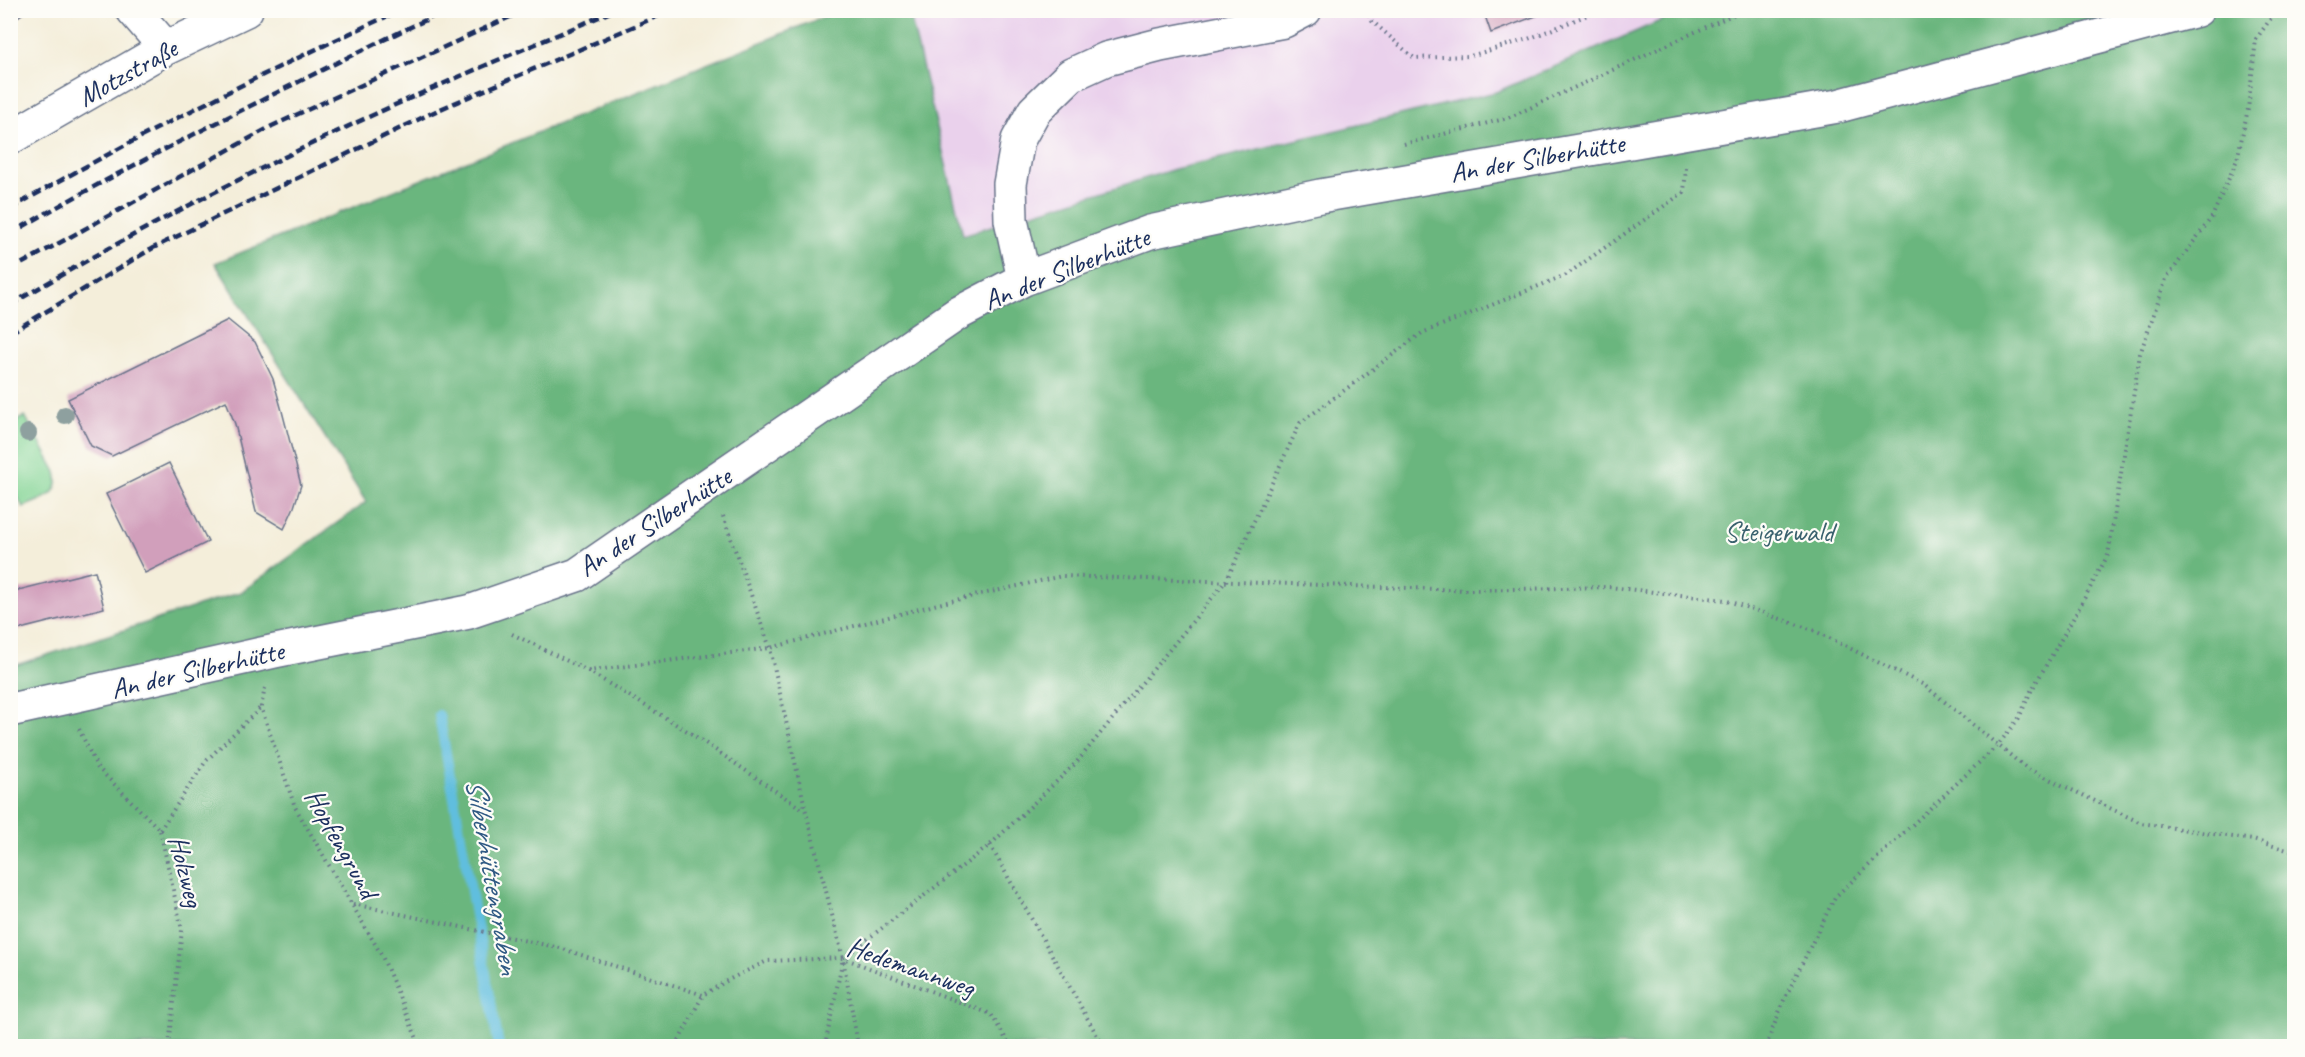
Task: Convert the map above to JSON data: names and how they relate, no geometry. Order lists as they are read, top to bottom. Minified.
{"streets":{"street":["Motzstraße","An der Silberhütte"],"path":["Hopfengrund","Holzweg","Hedemannweg"]},"crossings":[["An der Silberhütte","Holzweg"]],"water":["Silberhüttengraben"],"parks":["Steigerwald"]}
